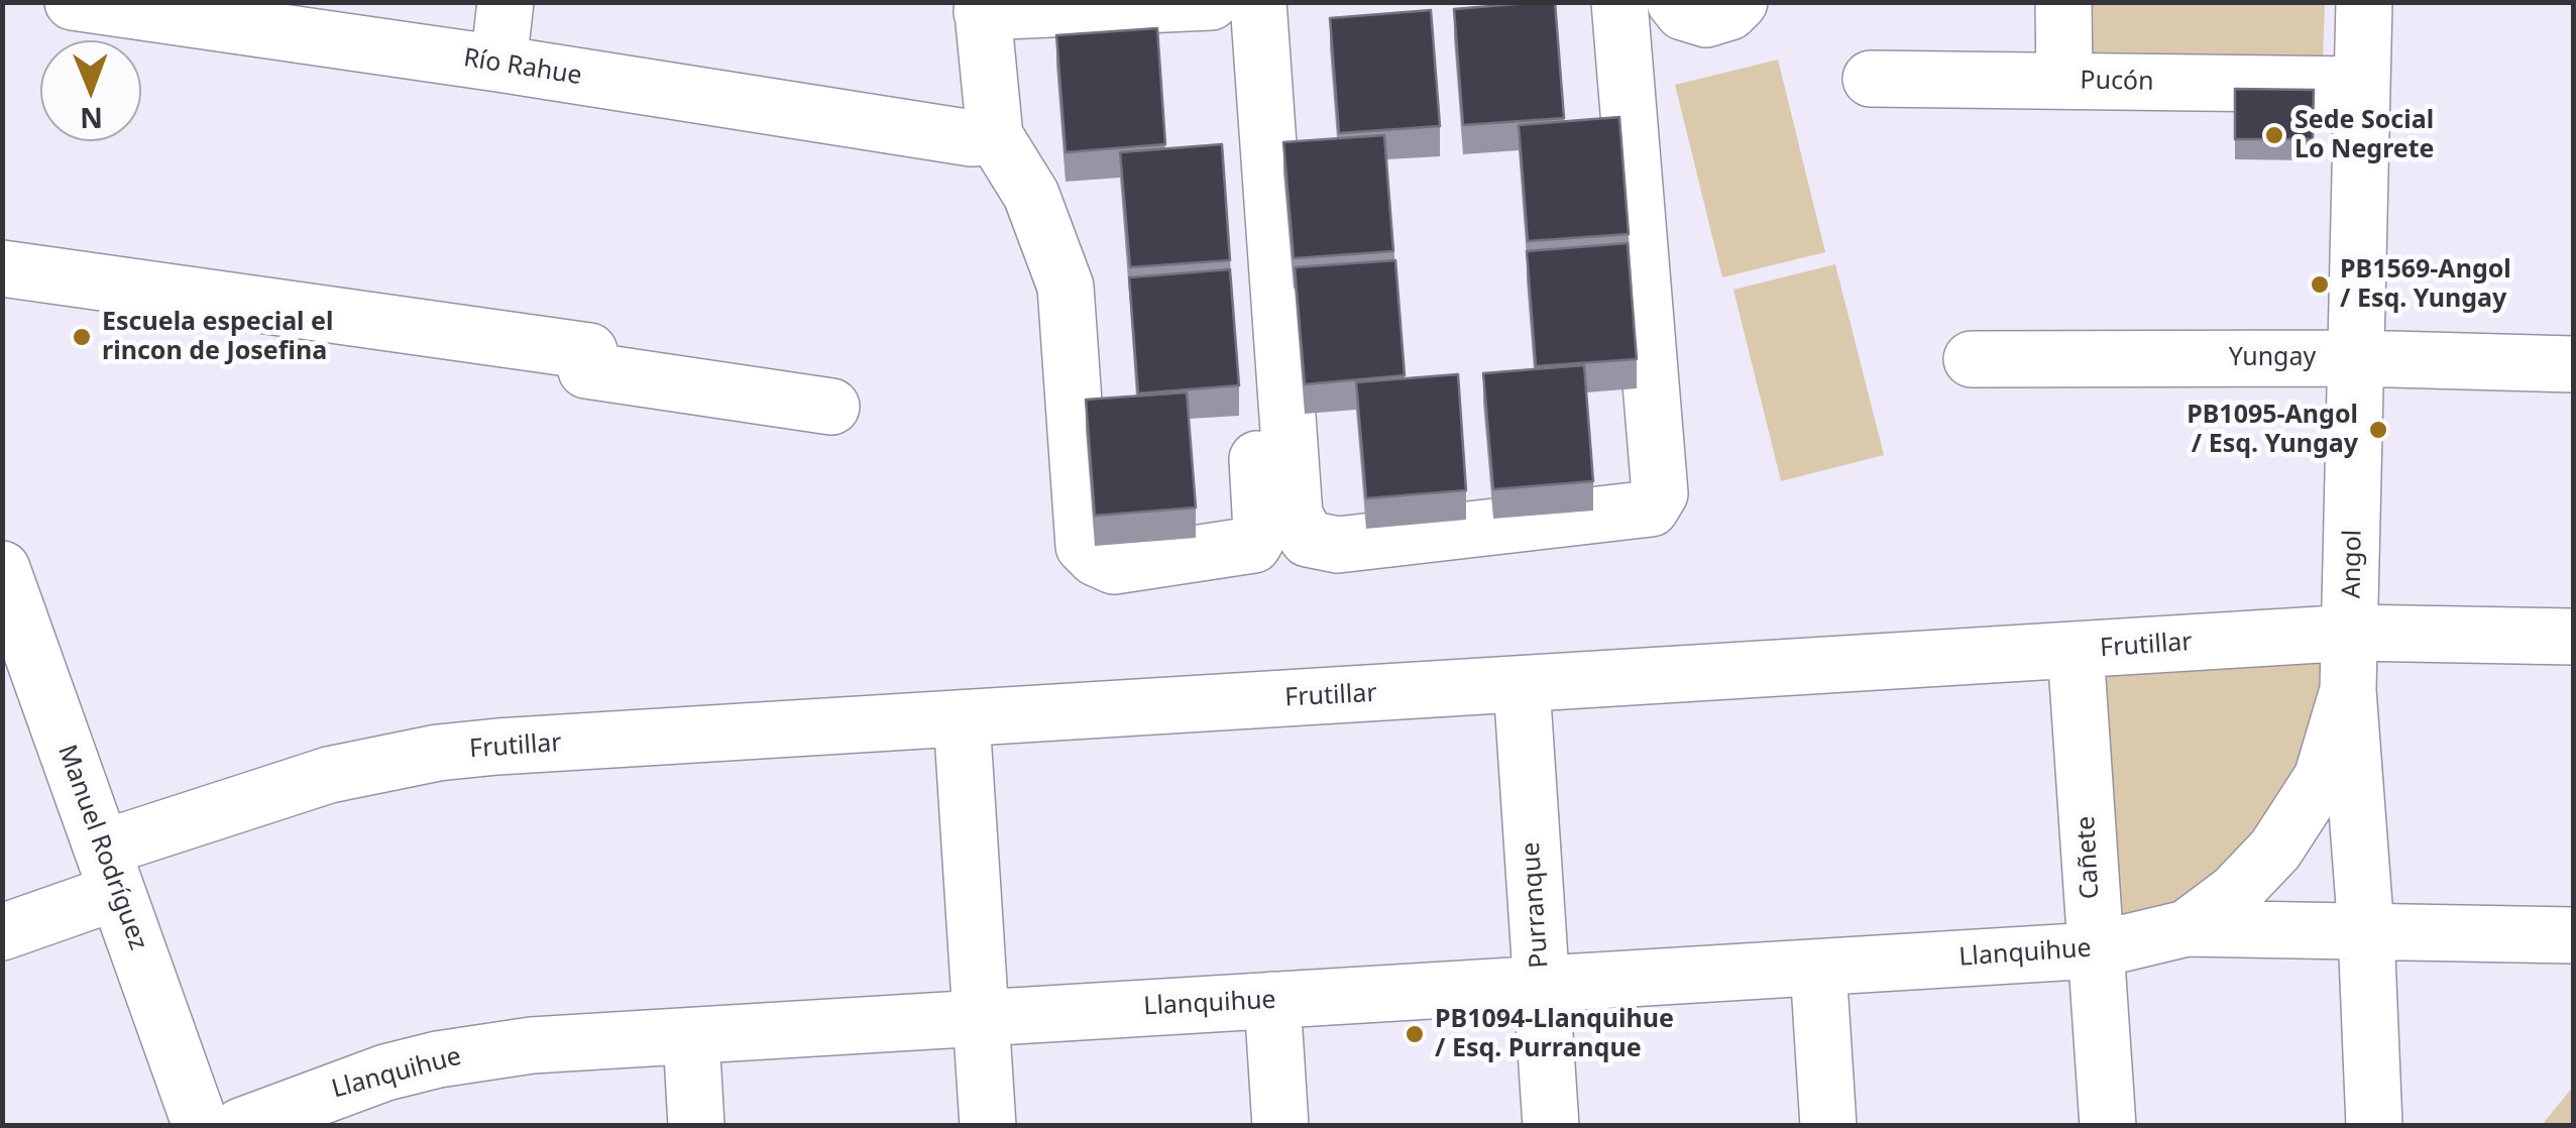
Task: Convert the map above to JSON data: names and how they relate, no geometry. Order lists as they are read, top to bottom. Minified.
{"streets":{"street":["Río Rahue","Pucón","Yungay","Angol","Frutillar","Manuel Rodríguez","Cañete","Purranque","Llanquihue"]},"crossings":[["Pucón","Angol"],["Yungay","Angol"],["Angol","Frutillar"],["Angol","Llanquihue"],["Frutillar","Manuel Rodríguez"],["Frutillar","Cañete"],["Frutillar","Purranque"],["Cañete","Llanquihue"],["Purranque","Llanquihue"]],"places":["Sede Social Lo Negrete","PB1569-Angol / Esq. Yungay","Escuela especial el rincon de Josefina","PB1095-Angol / Esq. Yungay","PB1094-Llanquihue / Esq. Purranque"],"north":"bottom"}
